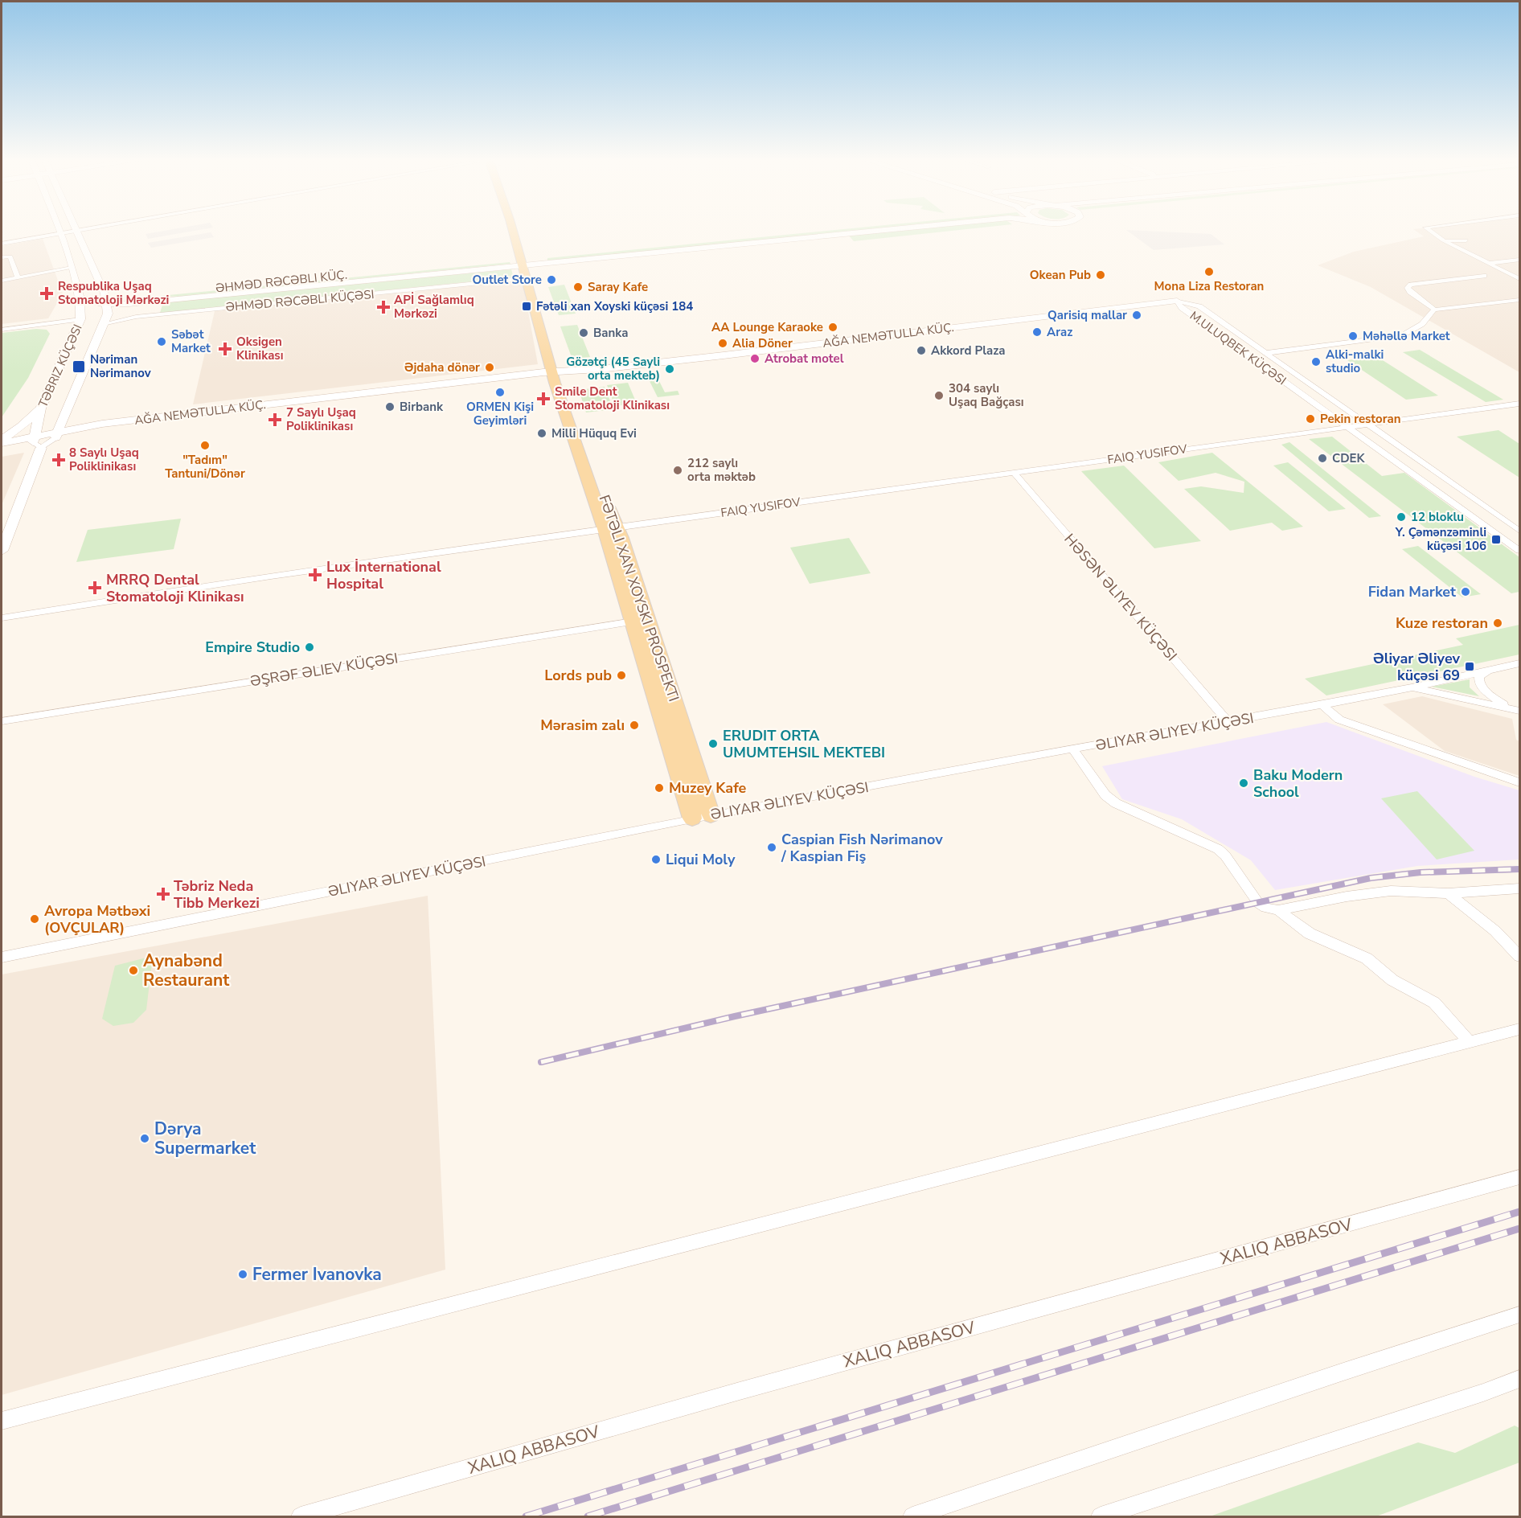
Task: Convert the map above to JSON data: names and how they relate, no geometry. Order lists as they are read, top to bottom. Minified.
{"streets":{"main road":["ƏHMƏD RƏCƏBLI KÜÇ.","AĞA NEMƏTULLA KÜÇ.","TƏBRIZ KÜÇƏSI","FƏTƏLI XAN XOYSKI PROSPEKTI"],"street":["ƏHMƏD RƏCƏBLI KÜÇƏSI","M.ULUQBEK KÜÇƏSI","FAIQ YUSIFOV","HƏSƏN ƏLIYEV KÜÇƏSI","ƏŞRƏF ƏLIEV KÜÇƏSI","ƏLIYAR ƏLIYEV KÜÇƏSI"]},"crossings":[["ƏHMƏD RƏCƏBLI KÜÇ.","FƏTƏLI XAN XOYSKI PROSPEKTI"],["ƏHMƏD RƏCƏBLI KÜÇƏSI","TƏBRIZ KÜÇƏSI"],["ƏHMƏD RƏCƏBLI KÜÇƏSI","FƏTƏLI XAN XOYSKI PROSPEKTI"],["AĞA NEMƏTULLA KÜÇ.","M.ULUQBEK KÜÇƏSI"],["AĞA NEMƏTULLA KÜÇ.","TƏBRIZ KÜÇƏSI"],["AĞA NEMƏTULLA KÜÇ.","FƏTƏLI XAN XOYSKI PROSPEKTI"],["M.ULUQBEK KÜÇƏSI","FAIQ YUSIFOV"],["FAIQ YUSIFOV","HƏSƏN ƏLIYEV KÜÇƏSI"],["FAIQ YUSIFOV","FƏTƏLI XAN XOYSKI PROSPEKTI"],["HƏSƏN ƏLIYEV KÜÇƏSI","ƏLIYAR ƏLIYEV KÜÇƏSI"],["FƏTƏLI XAN XOYSKI PROSPEKTI","ƏŞRƏF ƏLIEV KÜÇƏSI"],["FƏTƏLI XAN XOYSKI PROSPEKTI","ƏLIYAR ƏLIYEV KÜÇƏSI"]],"places":{"other":["Mona Liza Restoran","Okean Pub","Outlet Store","Saray Kafe","Qarisiq mallar","AA Lounge Karaoke","Araz","Banka","Məhəllə Market","Səbət Market","Alia Döner","Akkord Plaza","Atrobat motel","Alki-malki studio","Əjdaha dönər","Gözətçi (45 Sayli orta mekteb)","ORMEN Kişi Geyimləri","304 saylı Uşaq Bağçası","Birbank","Pekin restoran","Milli Hüquq Evi","\"Tadım\" Tantuni/Dönər","CDEK","212 saylı orta məktəb","12 bloklu","Fidan Market","Kuze restoran","Empire Studio","Lords pub","Mərasim zalı","ERUDIT ORTA UMUMTEHSIL MEKTEBI","Baku Modern School","Muzey Kafe","Caspian Fish Nərimanov / Kaspian Fiş","Liqui Moly","Avropa Mətbəxi (OVÇULAR)","Aynabənd Restaurant","Dərya Supermarket","Fermer Ivanovka"],"health":["Respublika Uşaq Stomatoloji Mərkəzi","APİ Sağlamlıq Mərkəzi","Oksigen Klinikası","Smile Dent Stomatoloji Klinikası","7 Saylı Uşaq Poliklinikası","8 Saylı Uşaq Poliklinikası","Lux İnternational Hospital","MRRQ Dental Stomatoloji Klinikası","Təbriz Neda Tibb Merkezi"],"transit":["Fətəli xan Xoyski küçəsi 184","Nəriman Nərimanov","Y. Çəmənzəminli küçəsi 106","Əliyar Əliyev küçəsi 69"]}}
